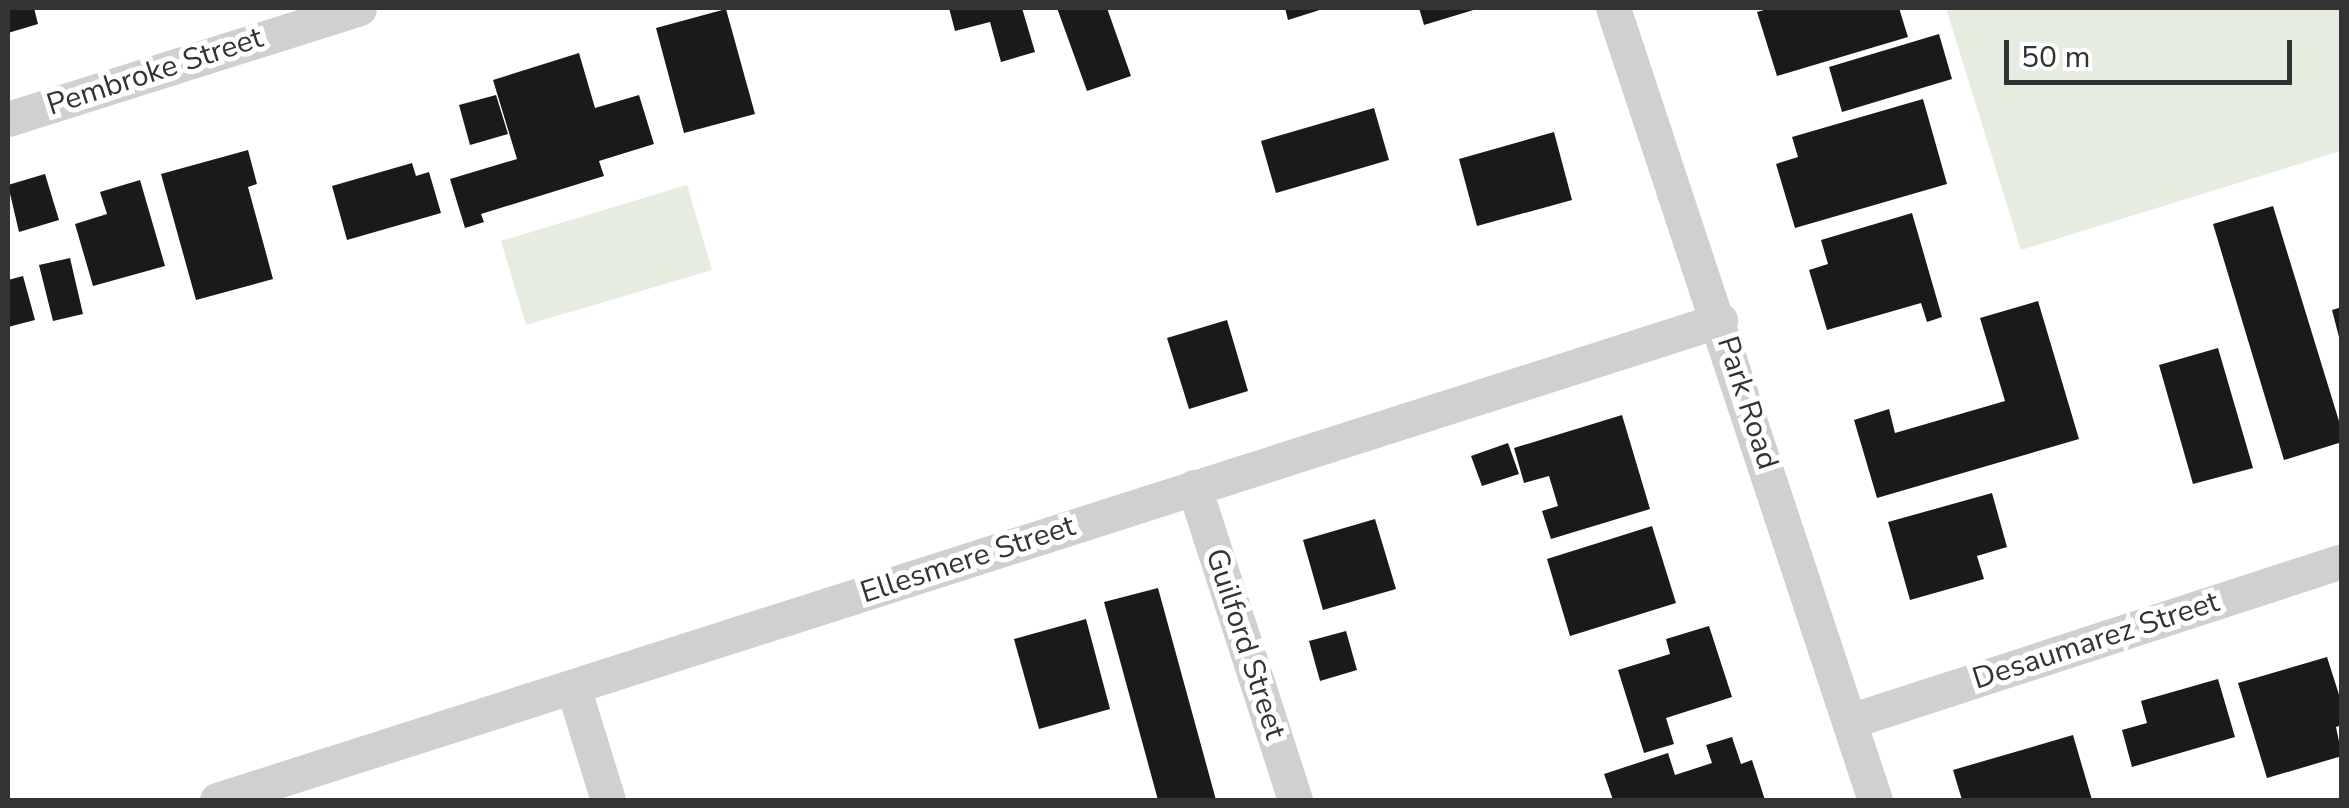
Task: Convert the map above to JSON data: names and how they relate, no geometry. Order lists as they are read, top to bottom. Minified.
{"streets":{"street":["Pembroke Street","Park Road","Ellesmere Street","Desaumarez Street","Guilford Street"]},"crossings":[["Park Road","Ellesmere Street"],["Park Road","Desaumarez Street"],["Ellesmere Street","Guilford Street"]],"scale_bar":"50 m"}
